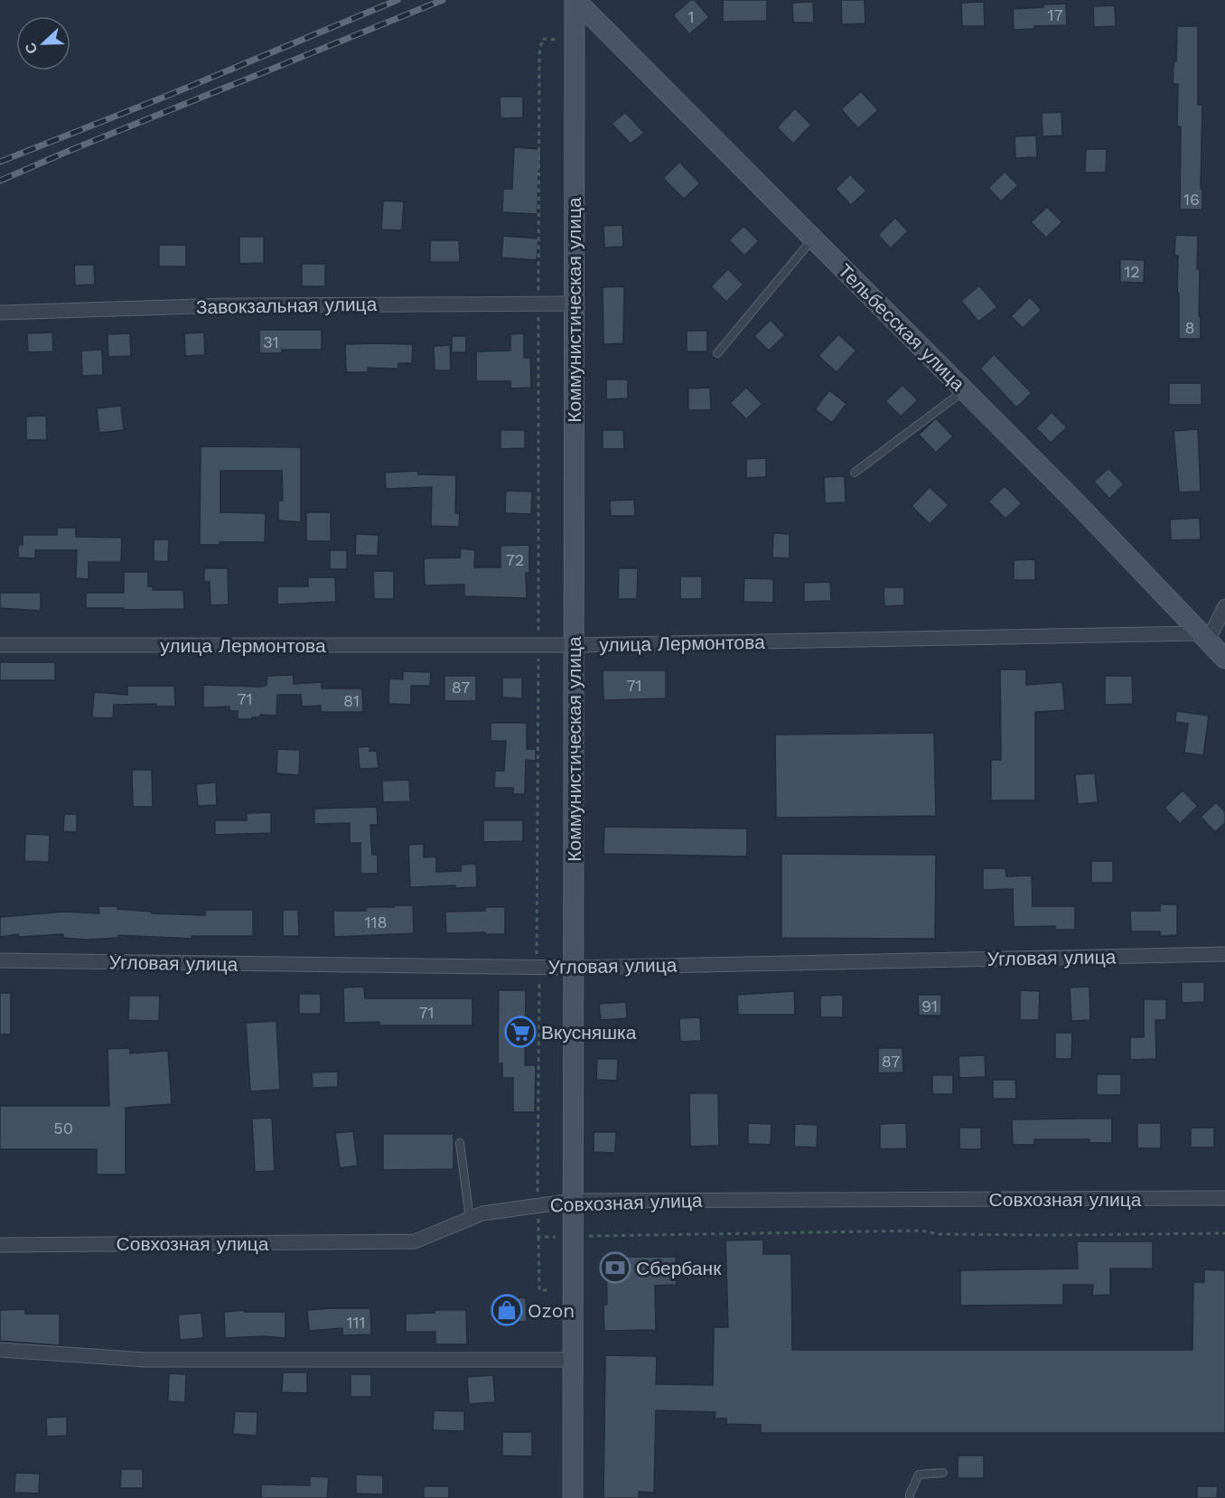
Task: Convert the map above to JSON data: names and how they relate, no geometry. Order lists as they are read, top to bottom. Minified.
{"streets":{"street":["Завокзальная улица","Коммунистическая улица","Тельбесская улица","улица Лермонтова","Угловая улица","Совхозная улица"]},"crossings":[["Завокзальная улица","Коммунистическая улица"],["Коммунистическая улица","Тельбесская улица"],["Коммунистическая улица","улица Лермонтова"],["Коммунистическая улица","Угловая улица"],["Коммунистическая улица","Совхозная улица"],["Тельбесская улица","улица Лермонтова"]],"places":{"supermarket":["Вкусняшка"],"bank":["Сбербанк"],"shop":["Ozon"]},"house_numbers":["17","1","16","12","8","31","72","71","87","71","81","118","91","71","87","50","111"],"north":"left"}
